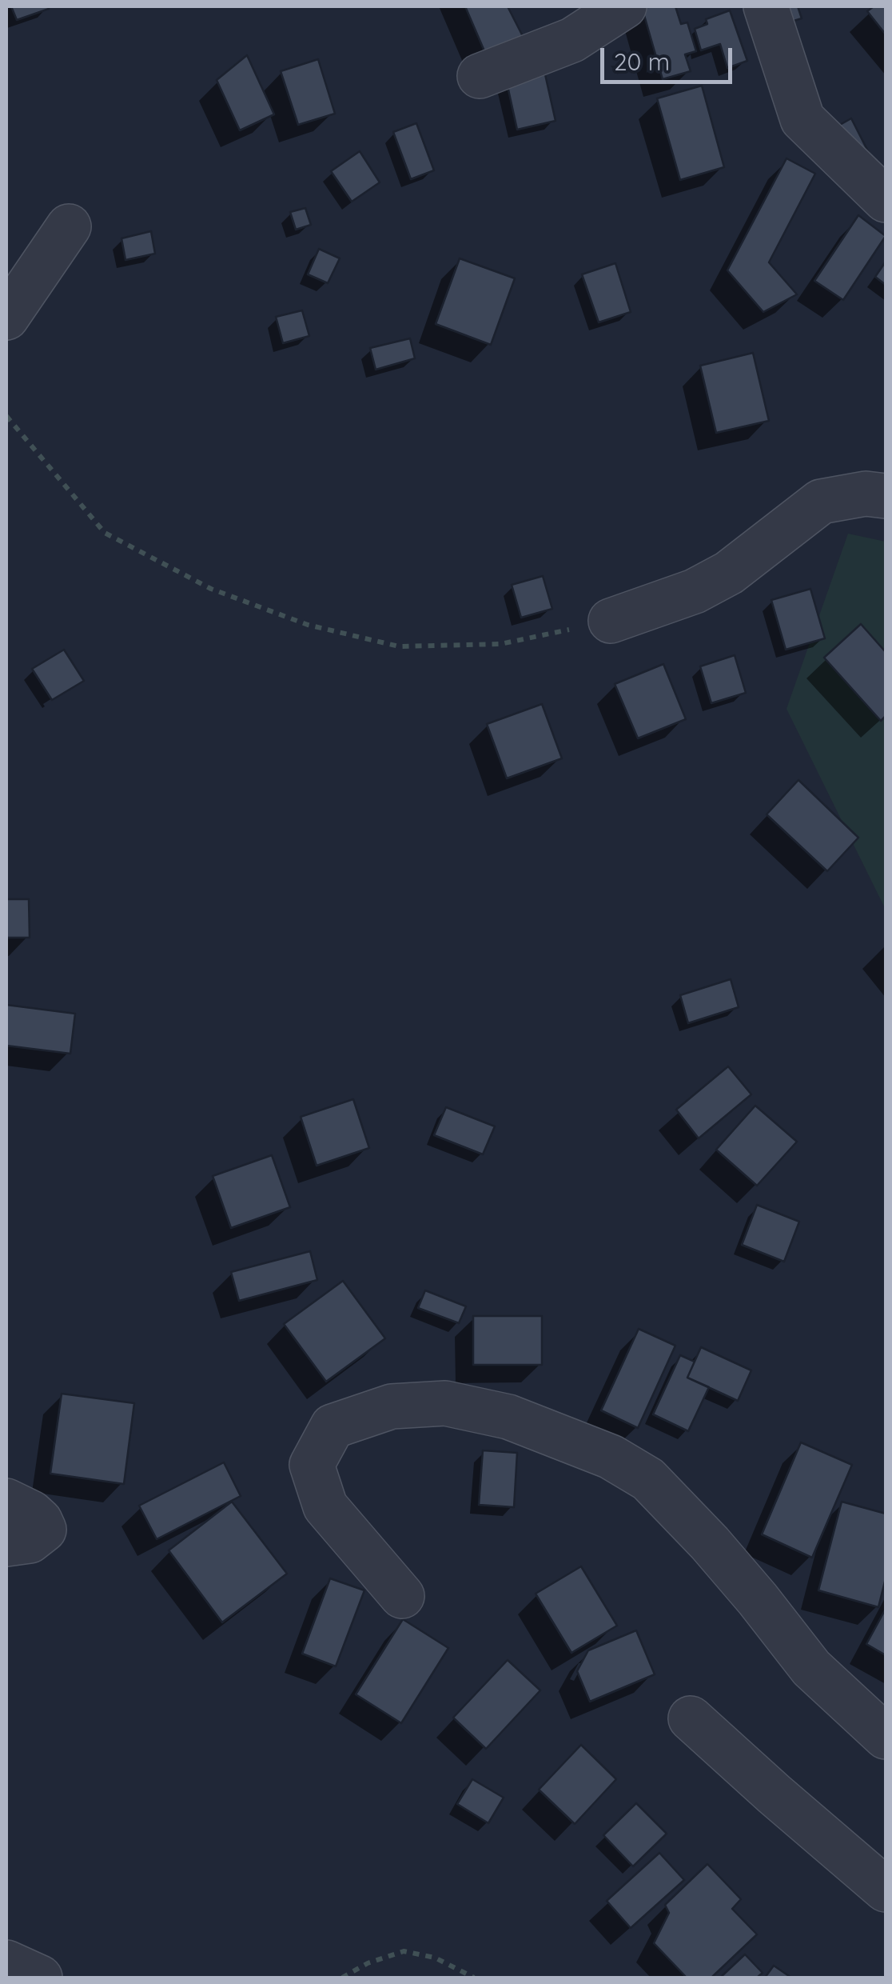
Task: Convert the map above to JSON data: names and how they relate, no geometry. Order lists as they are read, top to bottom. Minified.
{"scale_bar":"20 m"}
